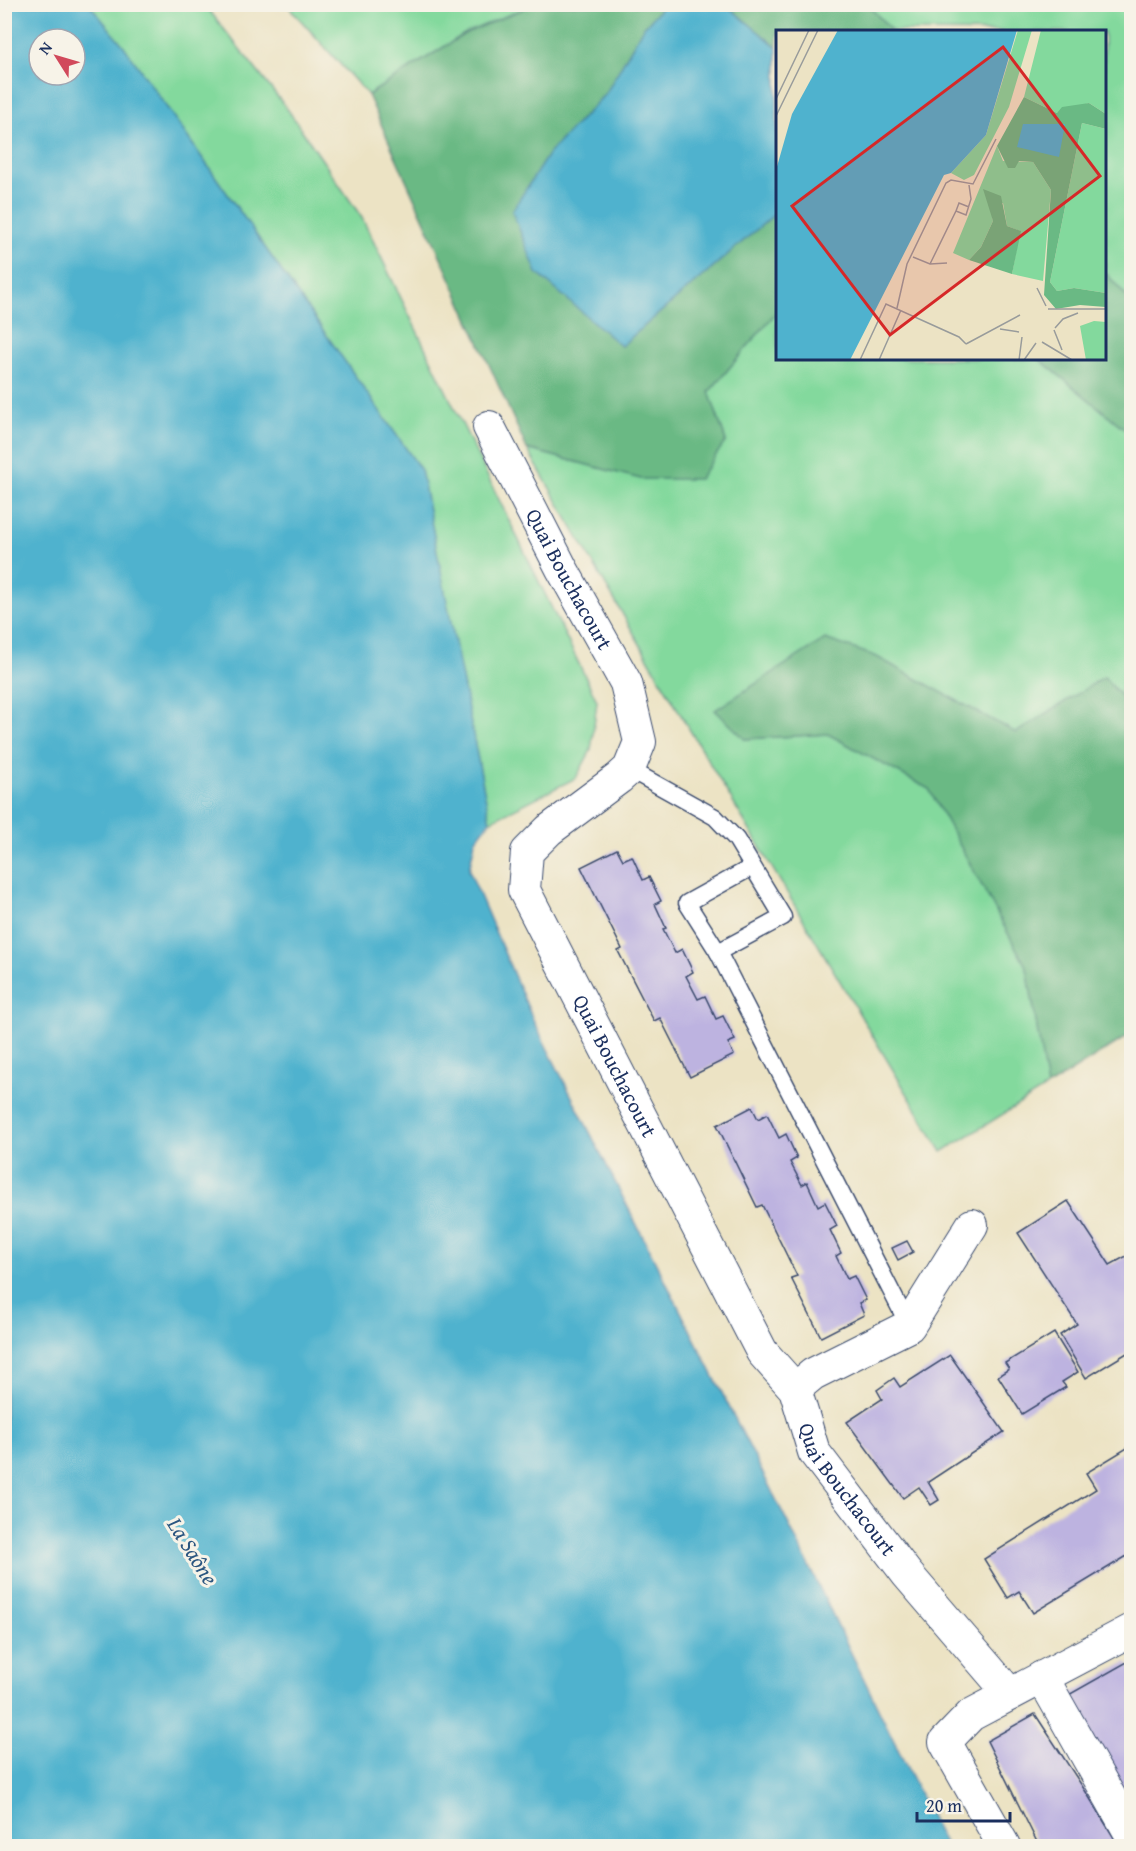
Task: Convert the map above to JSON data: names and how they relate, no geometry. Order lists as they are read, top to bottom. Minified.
{"streets":{"street":["Quai Bouchacourt"]},"water":["La Saône"],"scale_bar":"20 m","north":"top left"}
